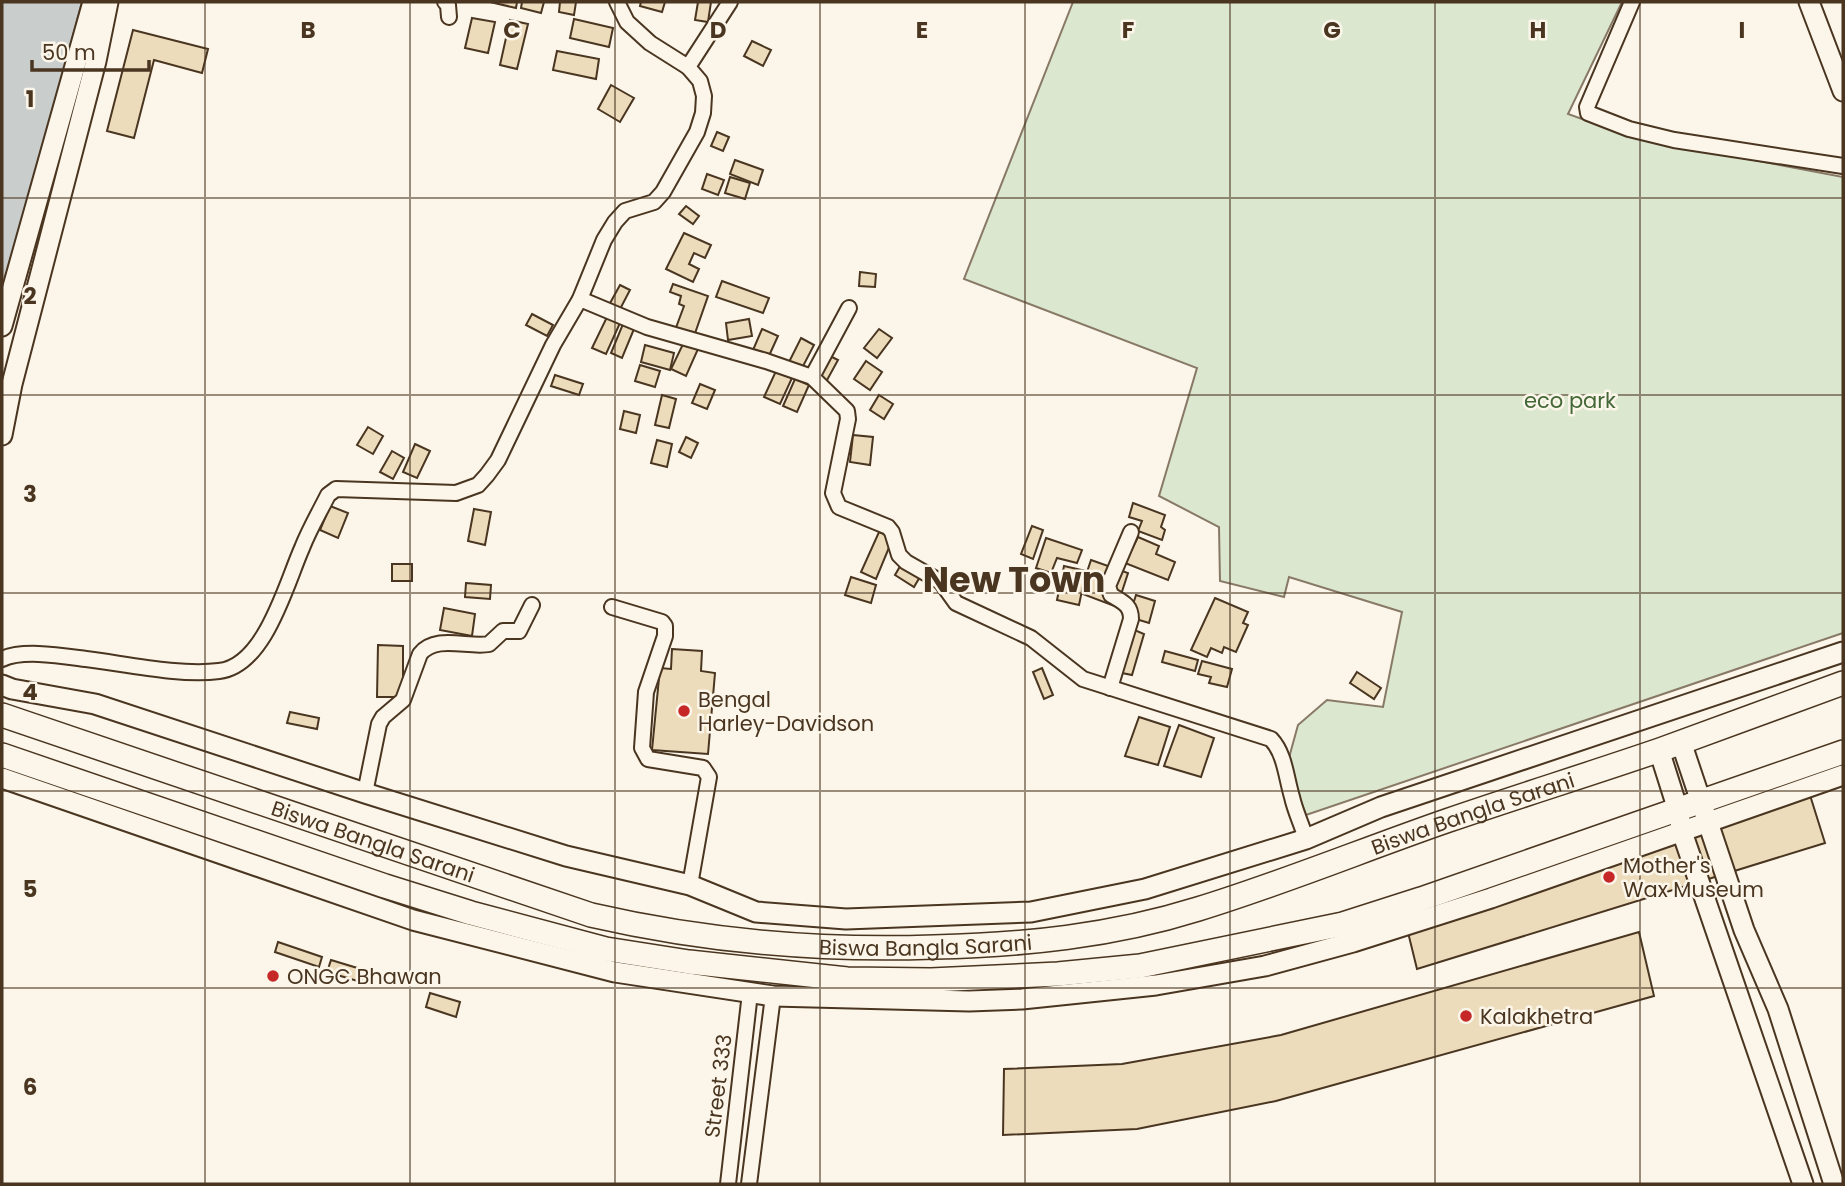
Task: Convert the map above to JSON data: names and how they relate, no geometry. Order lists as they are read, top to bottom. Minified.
{"streets":{"main road":["Biswa Bangla Sarani"],"street":["Street 333"]},"districts":["New Town"],"parks":["eco park"],"places":["Bengal Harley-Davidson","Mother's Wax Museum","ONGC Bhawan","Kalakhetra"],"scale_bar":"50 m","grid":{"columns":["B","C","D","E","F","G","H","I"],"rows":["1","2","3","4","5","6"]}}
